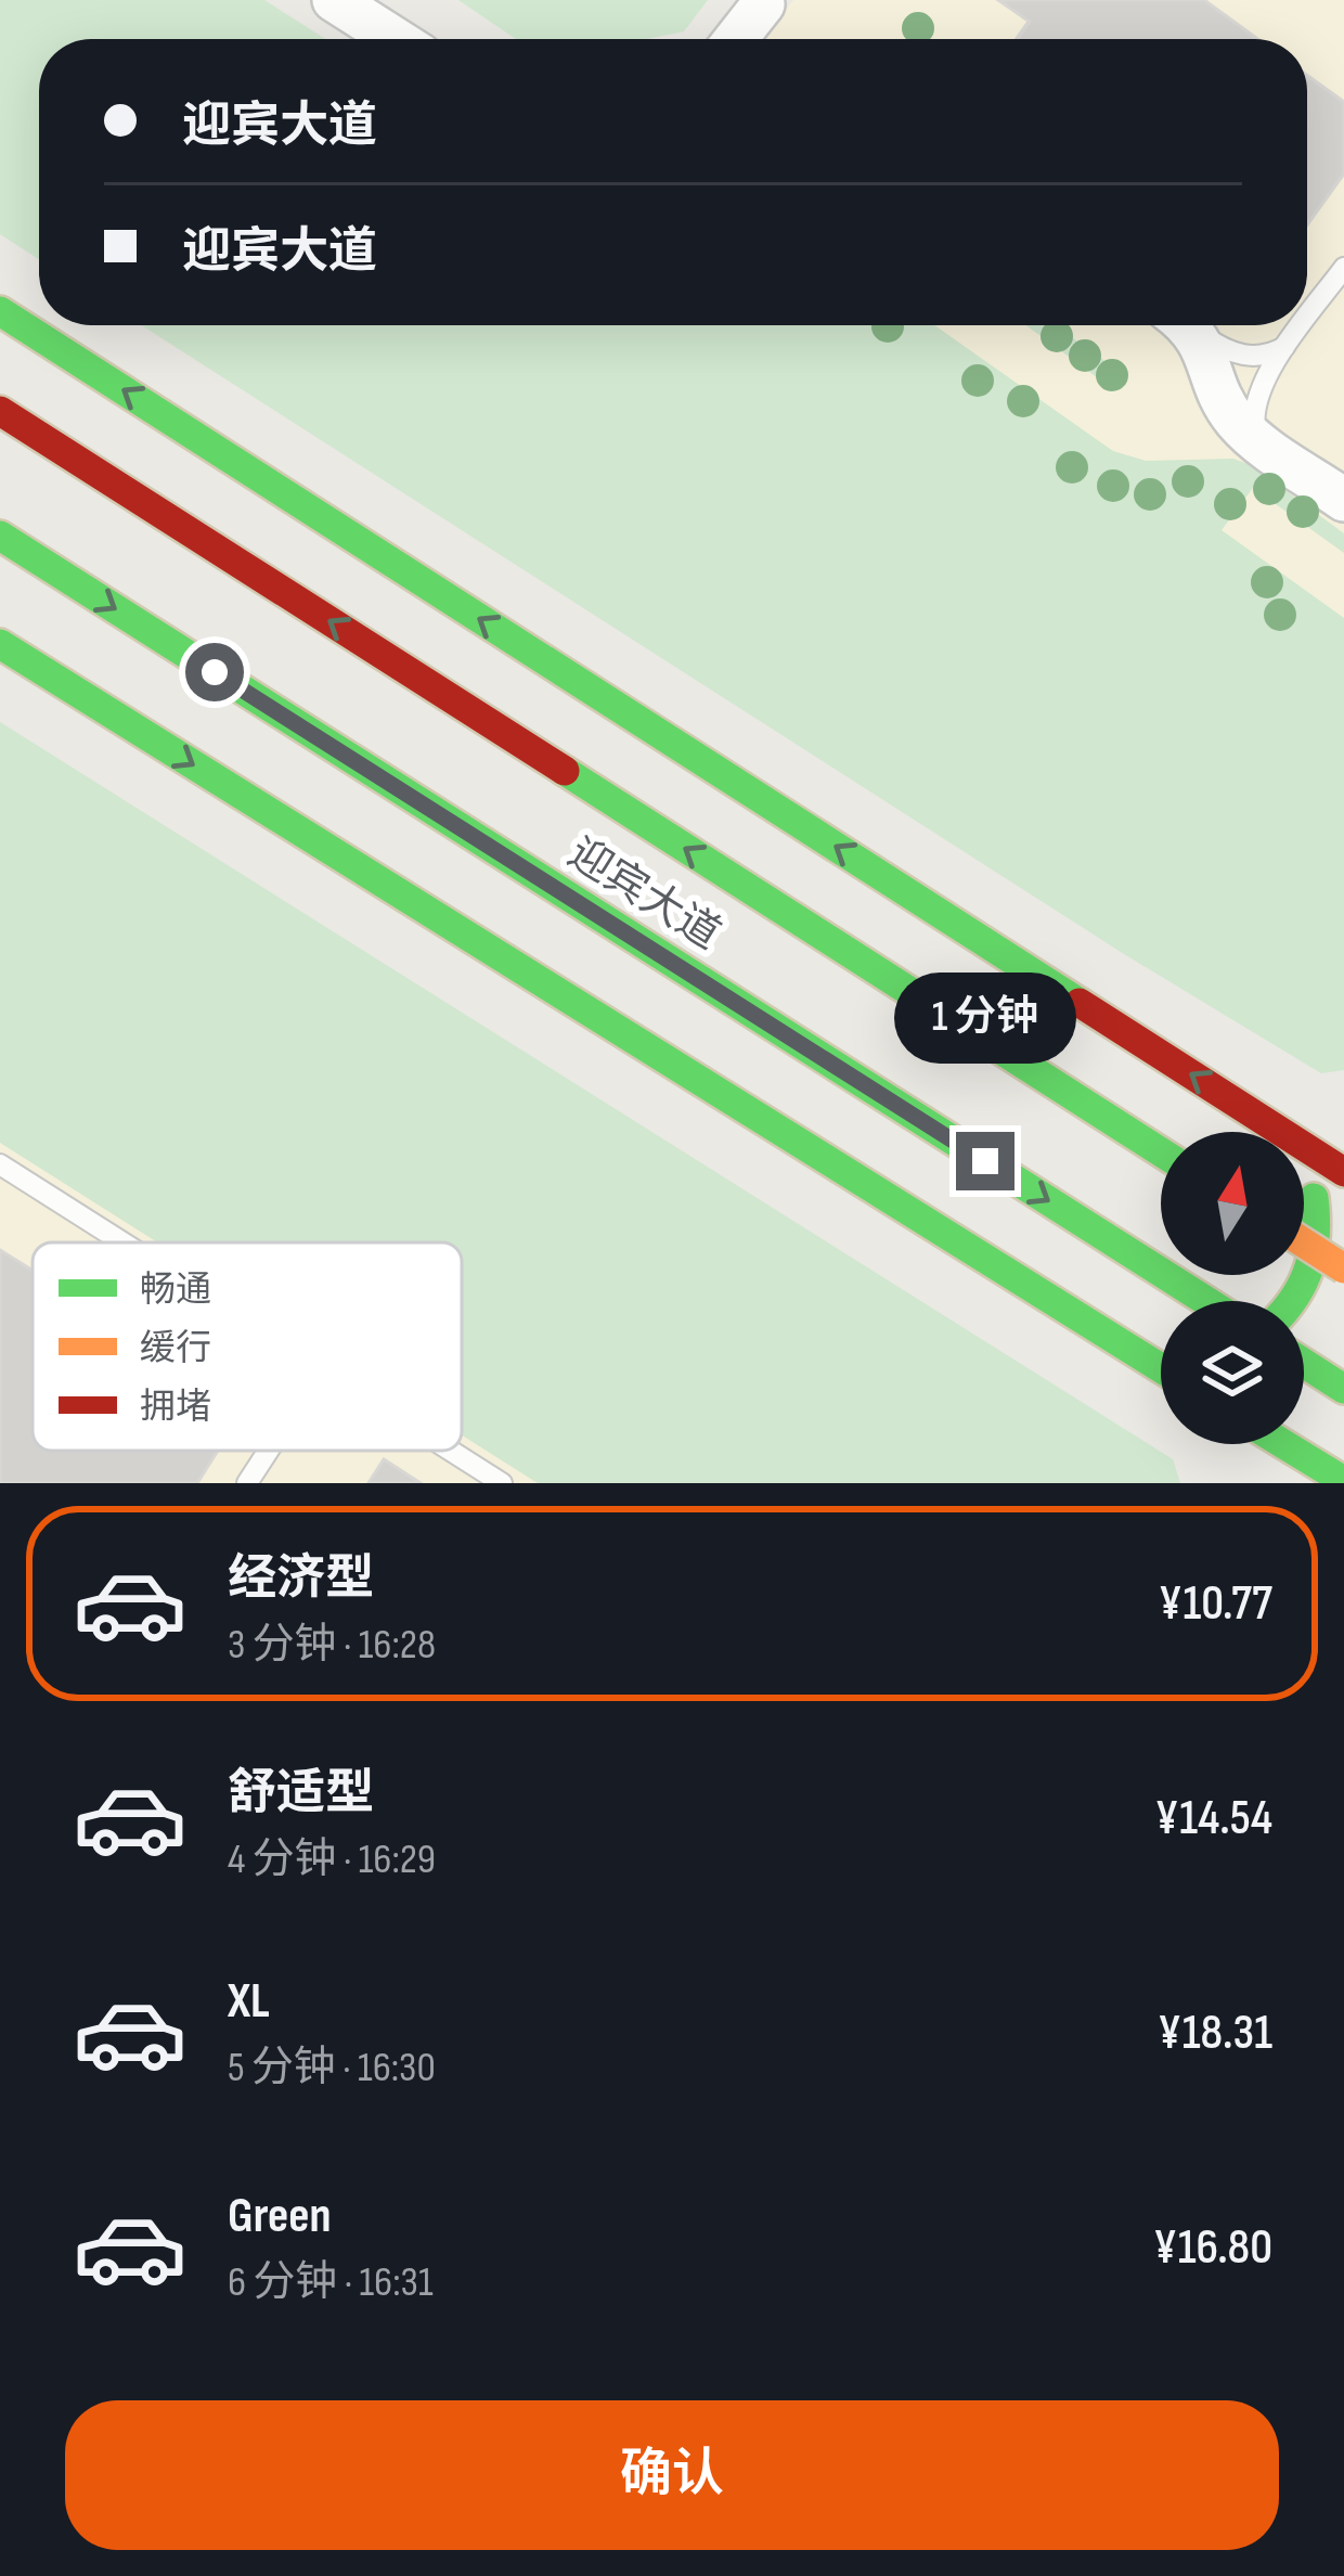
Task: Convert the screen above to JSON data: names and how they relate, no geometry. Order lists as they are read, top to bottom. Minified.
{"streets":{"main road":["迎宾大道"]},"legend":["畅通","缓行","拥堵"],"north":"top","page":{"banner":["迎宾大道","迎宾大道"],"bubble":"1 分钟","list":[{"name":"经济型","note":"3 分钟 · 16:28","value":"¥10.77"},{"name":"舒适型","note":"4 分钟 · 16:29","value":"¥14.54"},{"name":"XL","note":"5 分钟 · 16:30","value":"¥18.31"},{"name":"Green","note":"6 分钟 · 16:31","value":"¥16.80"}],"buttons":"确认"}}
